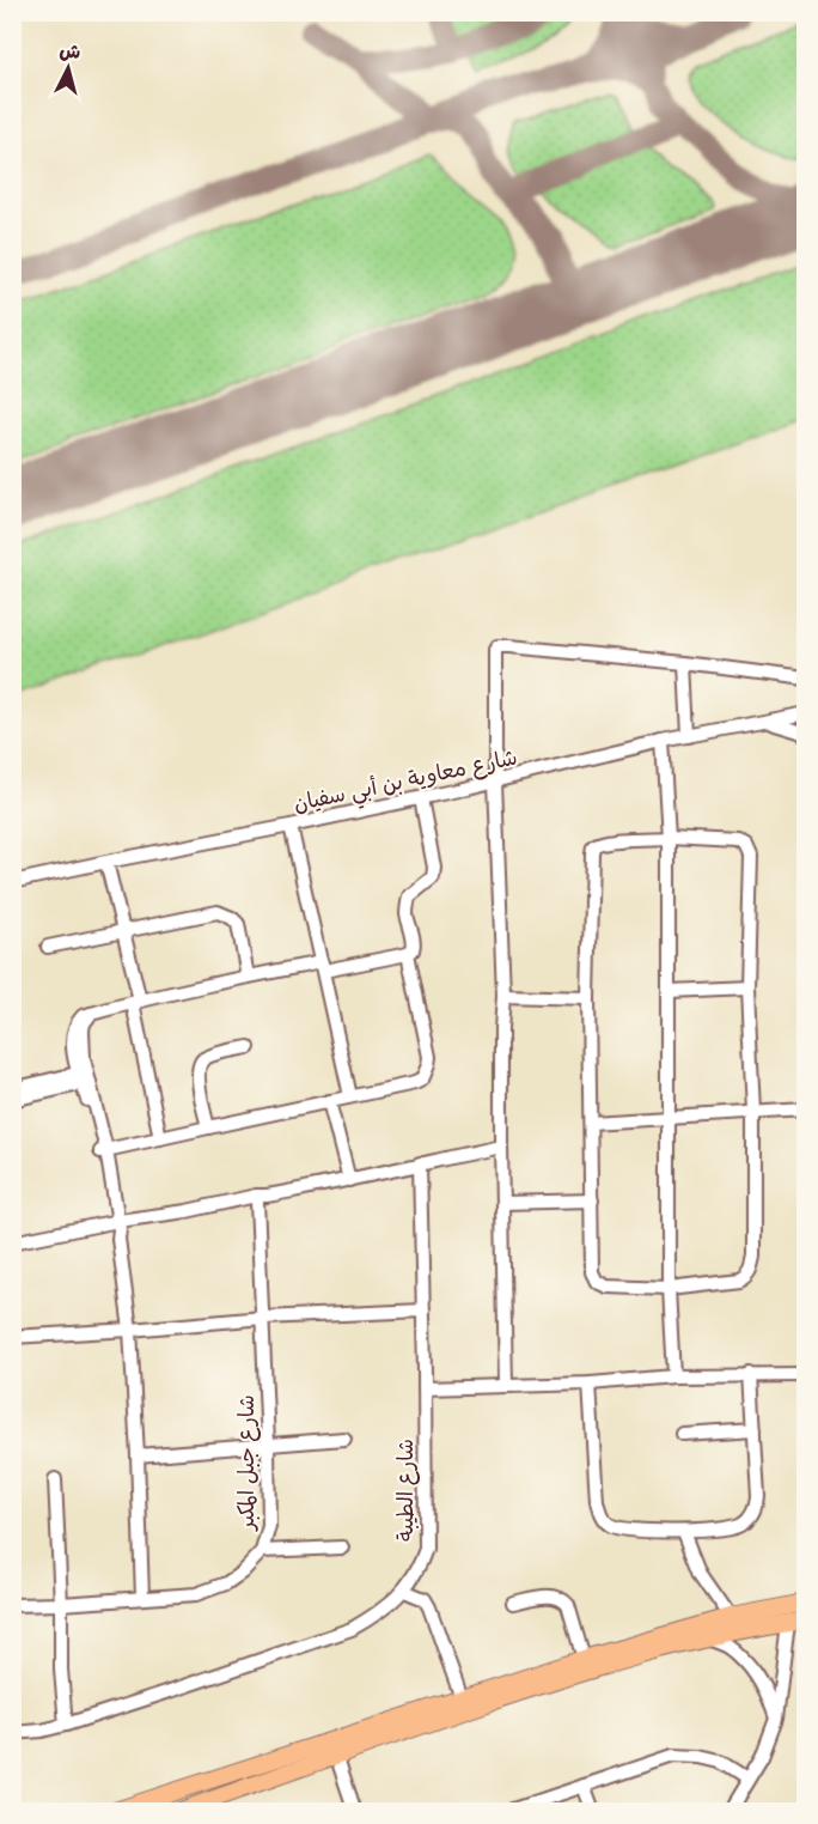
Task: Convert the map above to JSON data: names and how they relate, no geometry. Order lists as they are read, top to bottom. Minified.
{"streets":{"street":["شارع معاوية بن أبي سفيان","شارع جبل المكبر","شارع الطيبة"]},"north":"top"}
